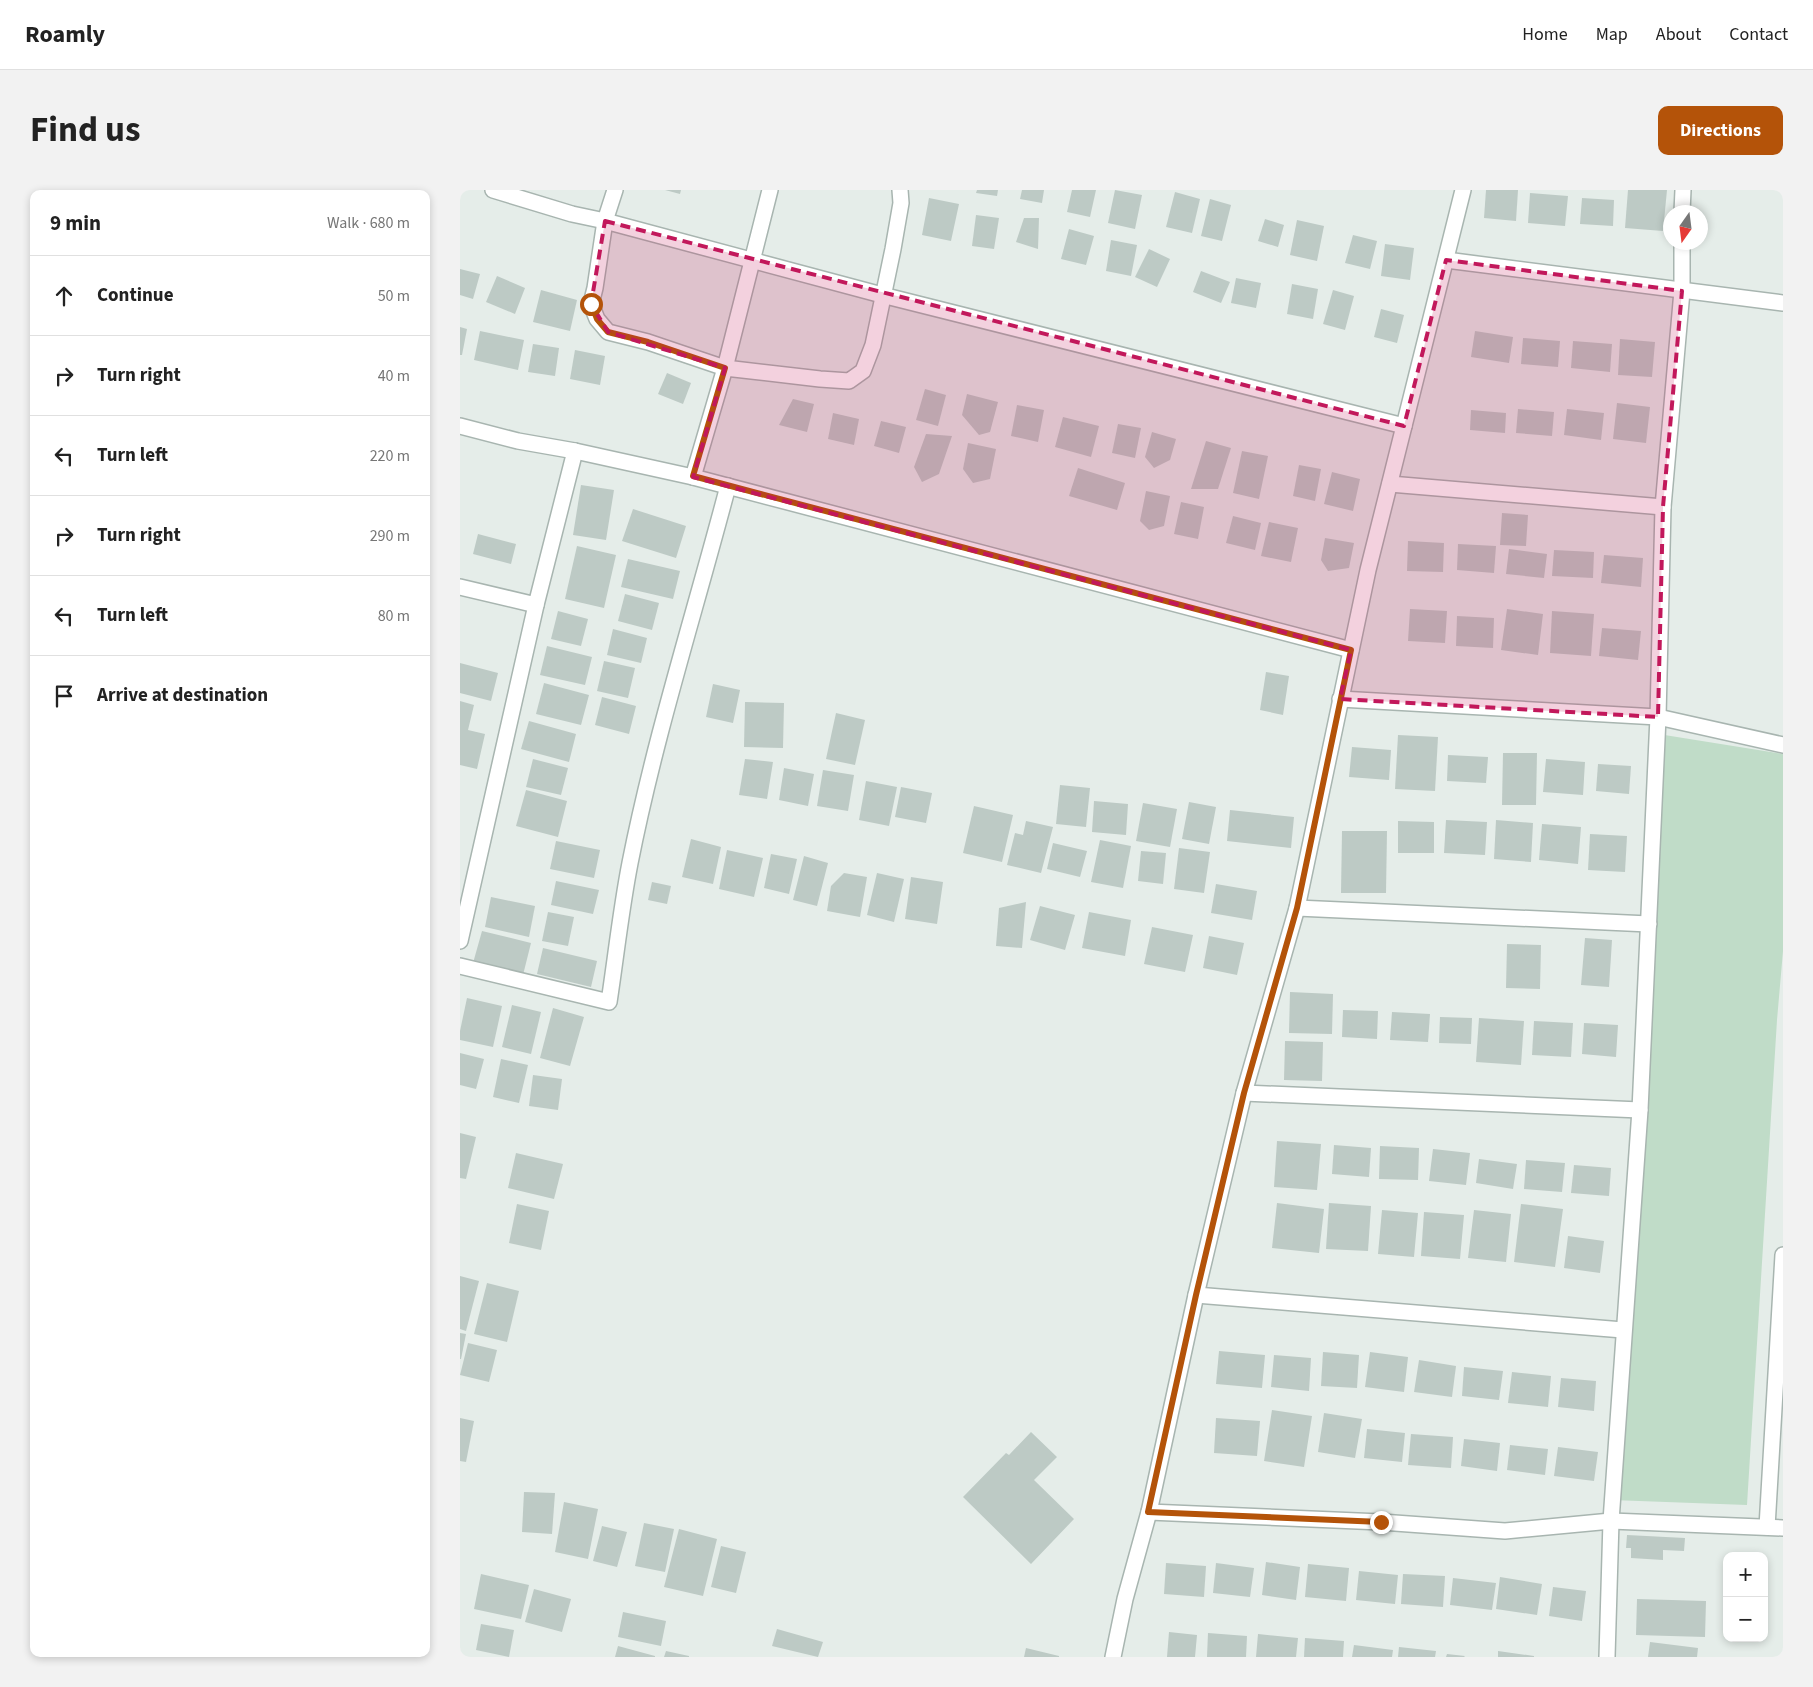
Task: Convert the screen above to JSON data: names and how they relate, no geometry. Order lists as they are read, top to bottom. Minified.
{"north":"bottom","page":{"header":"Roamly","nav":["Home","Map","About","Contact"],"title":"Find us","buttons":"Directions","heading":["9 min","Walk · 680 m"],"list":[["Continue","50 m"],["Turn right","40 m"],["Turn left","220 m"],["Turn right","290 m"],["Turn left","80 m"],"Arrive at destination"],"map_buttons":["+","−"]}}
